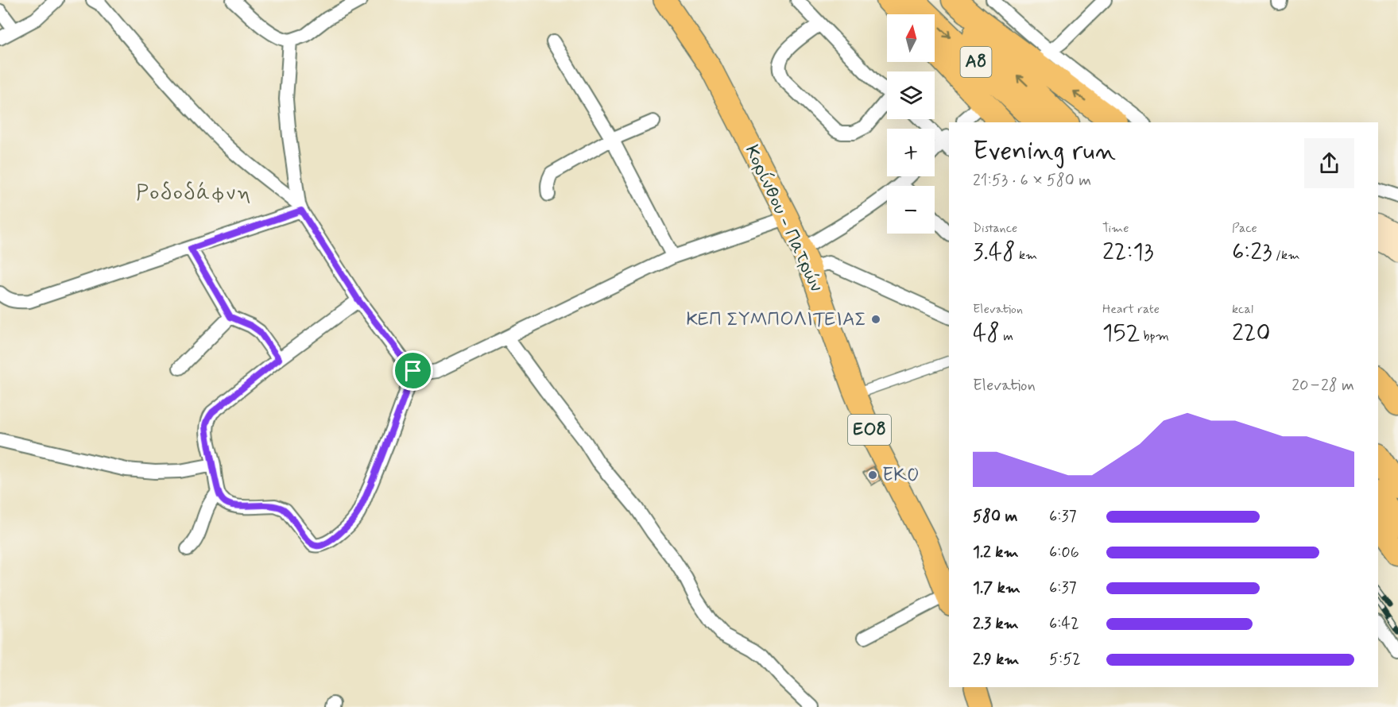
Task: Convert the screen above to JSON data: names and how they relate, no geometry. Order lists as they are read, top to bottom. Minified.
{"streets":{"highway":["Α8"],"main road":["Κορίνθου - Πατρών","ΕΟ8"]},"districts":["Ροδοδάφνη"],"places":["ΚΕΠ ΣΥΜΠΟΛΙΤΕΙΑΣ","EKO"],"north":"top","page":{"map_buttons":["+","−"],"heading":["Evening run","21:53 · 6 × 580 m"],"stats":[["Distance","3.48 km"],["Time","22:13"],["Pace","6:23 /km"],["Elevation","48 m"],["Heart rate","152 bpm"],["kcal","220"]],"chart":["Elevation","20–28 m"],"list":[{"name":"580 m","note":"6:37"},{"name":"1.2 km","note":"6:06"},{"name":"1.7 km","note":"6:37"},{"name":"2.3 km","note":"6:42"},{"name":"2.9 km","note":"5:52"}]}}
